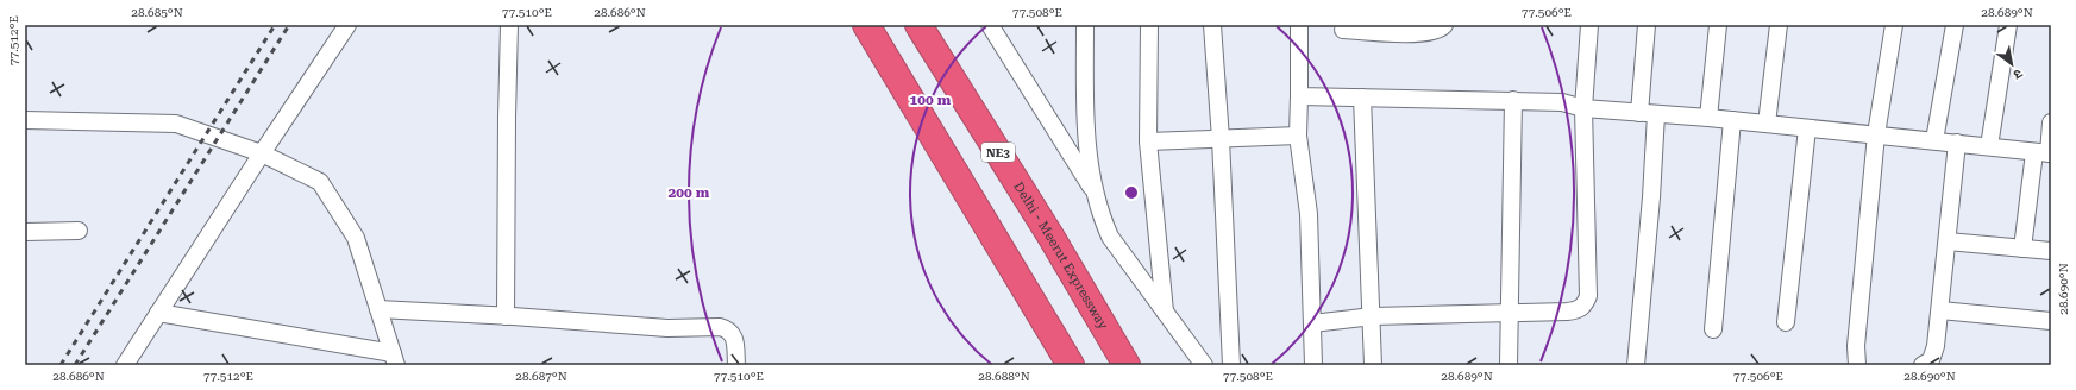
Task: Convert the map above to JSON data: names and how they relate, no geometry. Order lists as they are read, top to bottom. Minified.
{"streets":{"highway":["NE3","Delhi - Meerut Expressway"]},"north":"bottom right","coordinates":["28.685°N","77.510°E","28.686°N","77.508°E","77.506°E","28.689°N","77.512°E","28.690°N","28.687°N","28.688°N"],"rings":["100 m","200 m"]}
